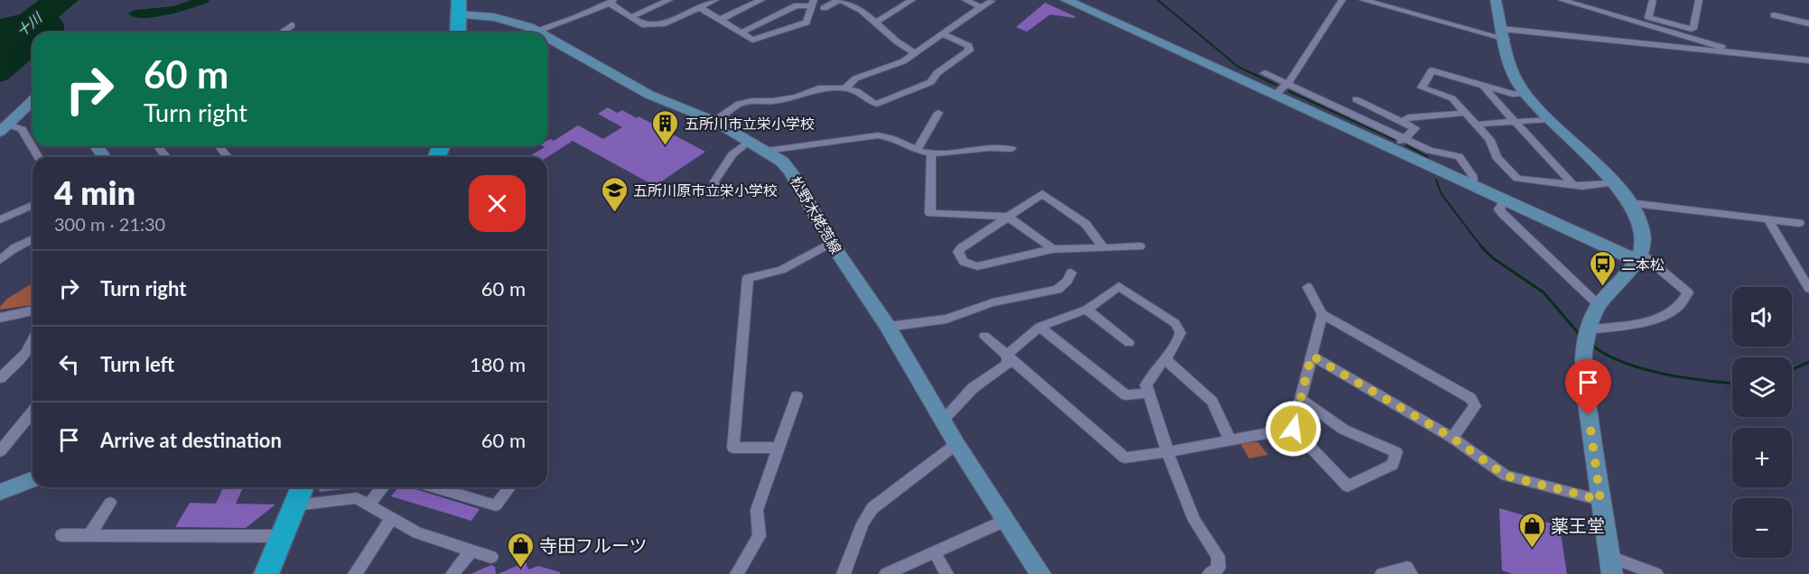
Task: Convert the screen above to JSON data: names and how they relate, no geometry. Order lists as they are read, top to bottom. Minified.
{"streets":{"street":["松野木姥萢線"]},"water":["十川"],"places":{"building":["五所川市立栄小学校"],"school or university":["五所川原市立栄小学校"],"bus stop":["二本松"],"shop":["薬王堂","寺田フルーツ"]},"page":{"turn":["60 m","Turn right"],"heading":["4 min","300 m · 21:30"],"list":[{"name":"Turn right","value":"60 m"},{"name":"Turn left","value":"180 m"},{"name":"Arrive at destination","value":"60 m"}],"map_buttons":["+","−"]}}
